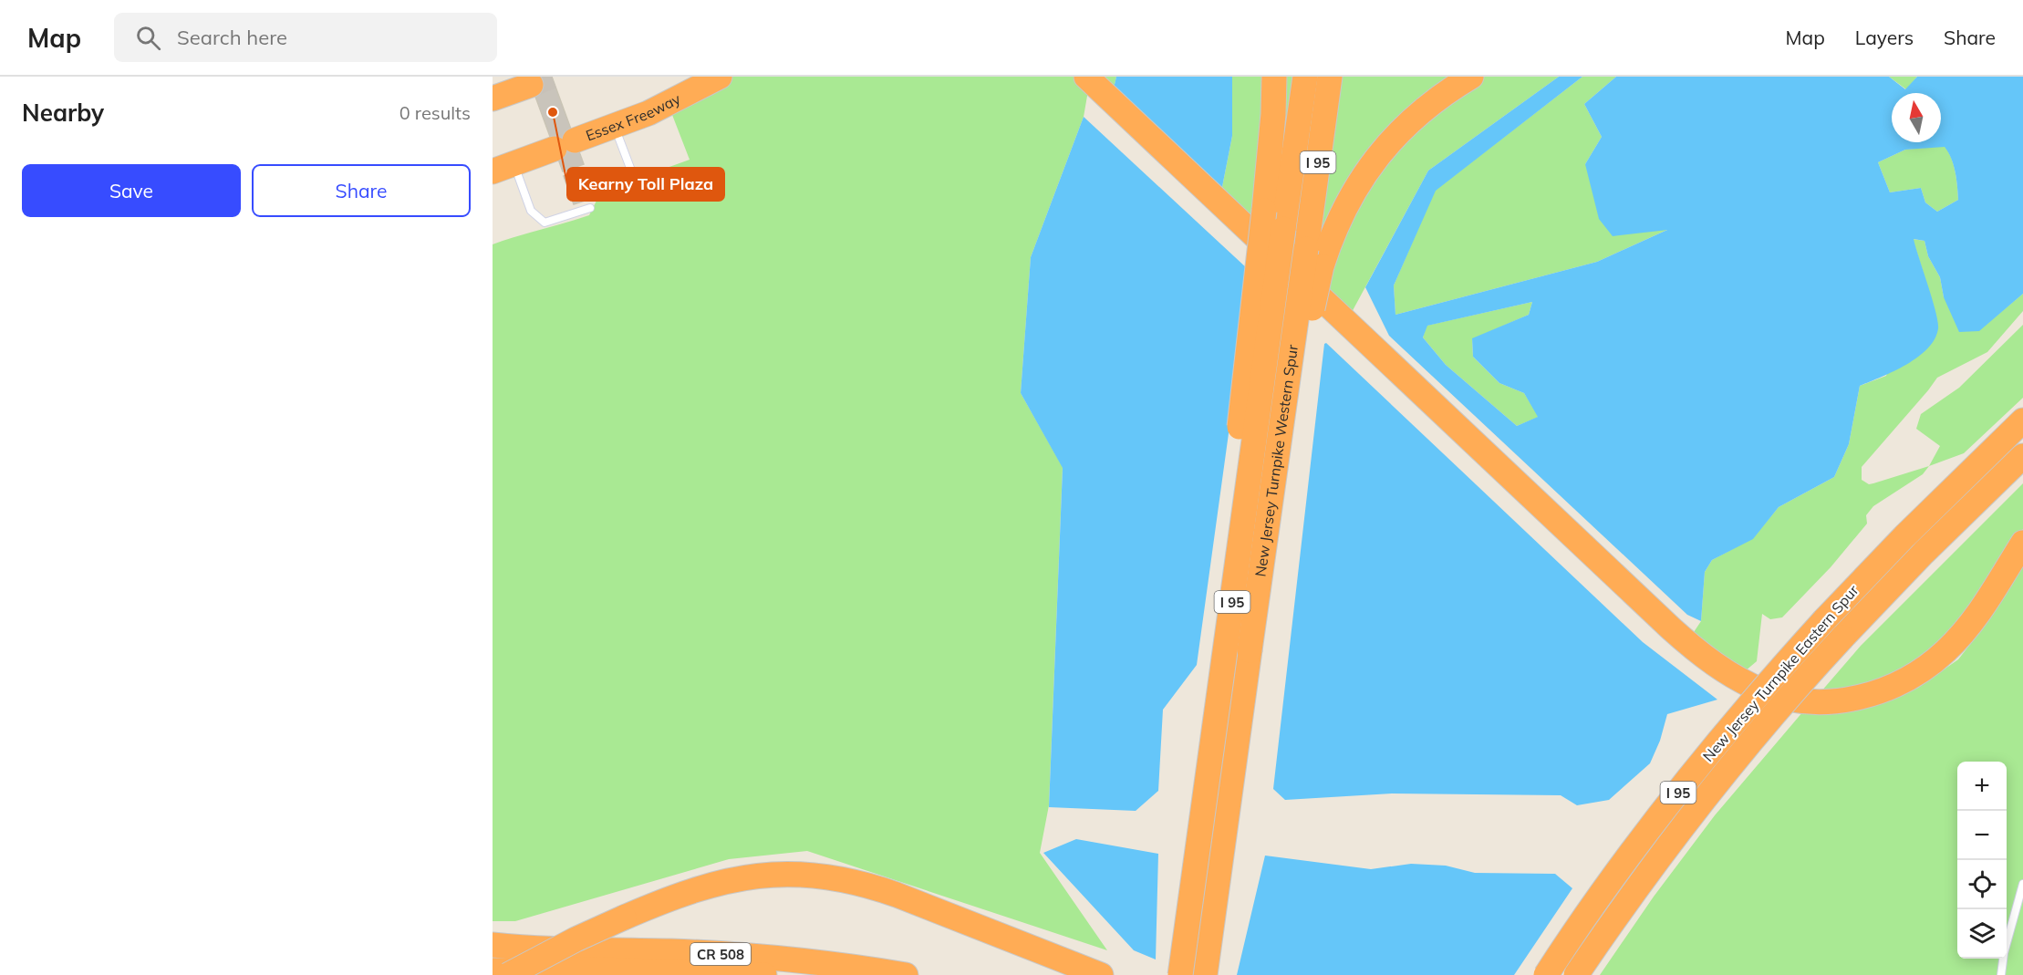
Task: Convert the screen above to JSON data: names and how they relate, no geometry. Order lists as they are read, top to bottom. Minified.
{"streets":{"highway":["Essex Freeway","I 95","New Jersey Turnpike Western Spur","New Jersey Turnpike Eastern Spur","CR 508"]},"places":["Kearny Toll Plaza"],"north":"top","page":{"header":"Map","search":"Search here","nav":["Map","Layers","Share"],"heading":["Nearby","0 results"],"buttons":["Save","Share"],"map_buttons":["+","−"]}}
